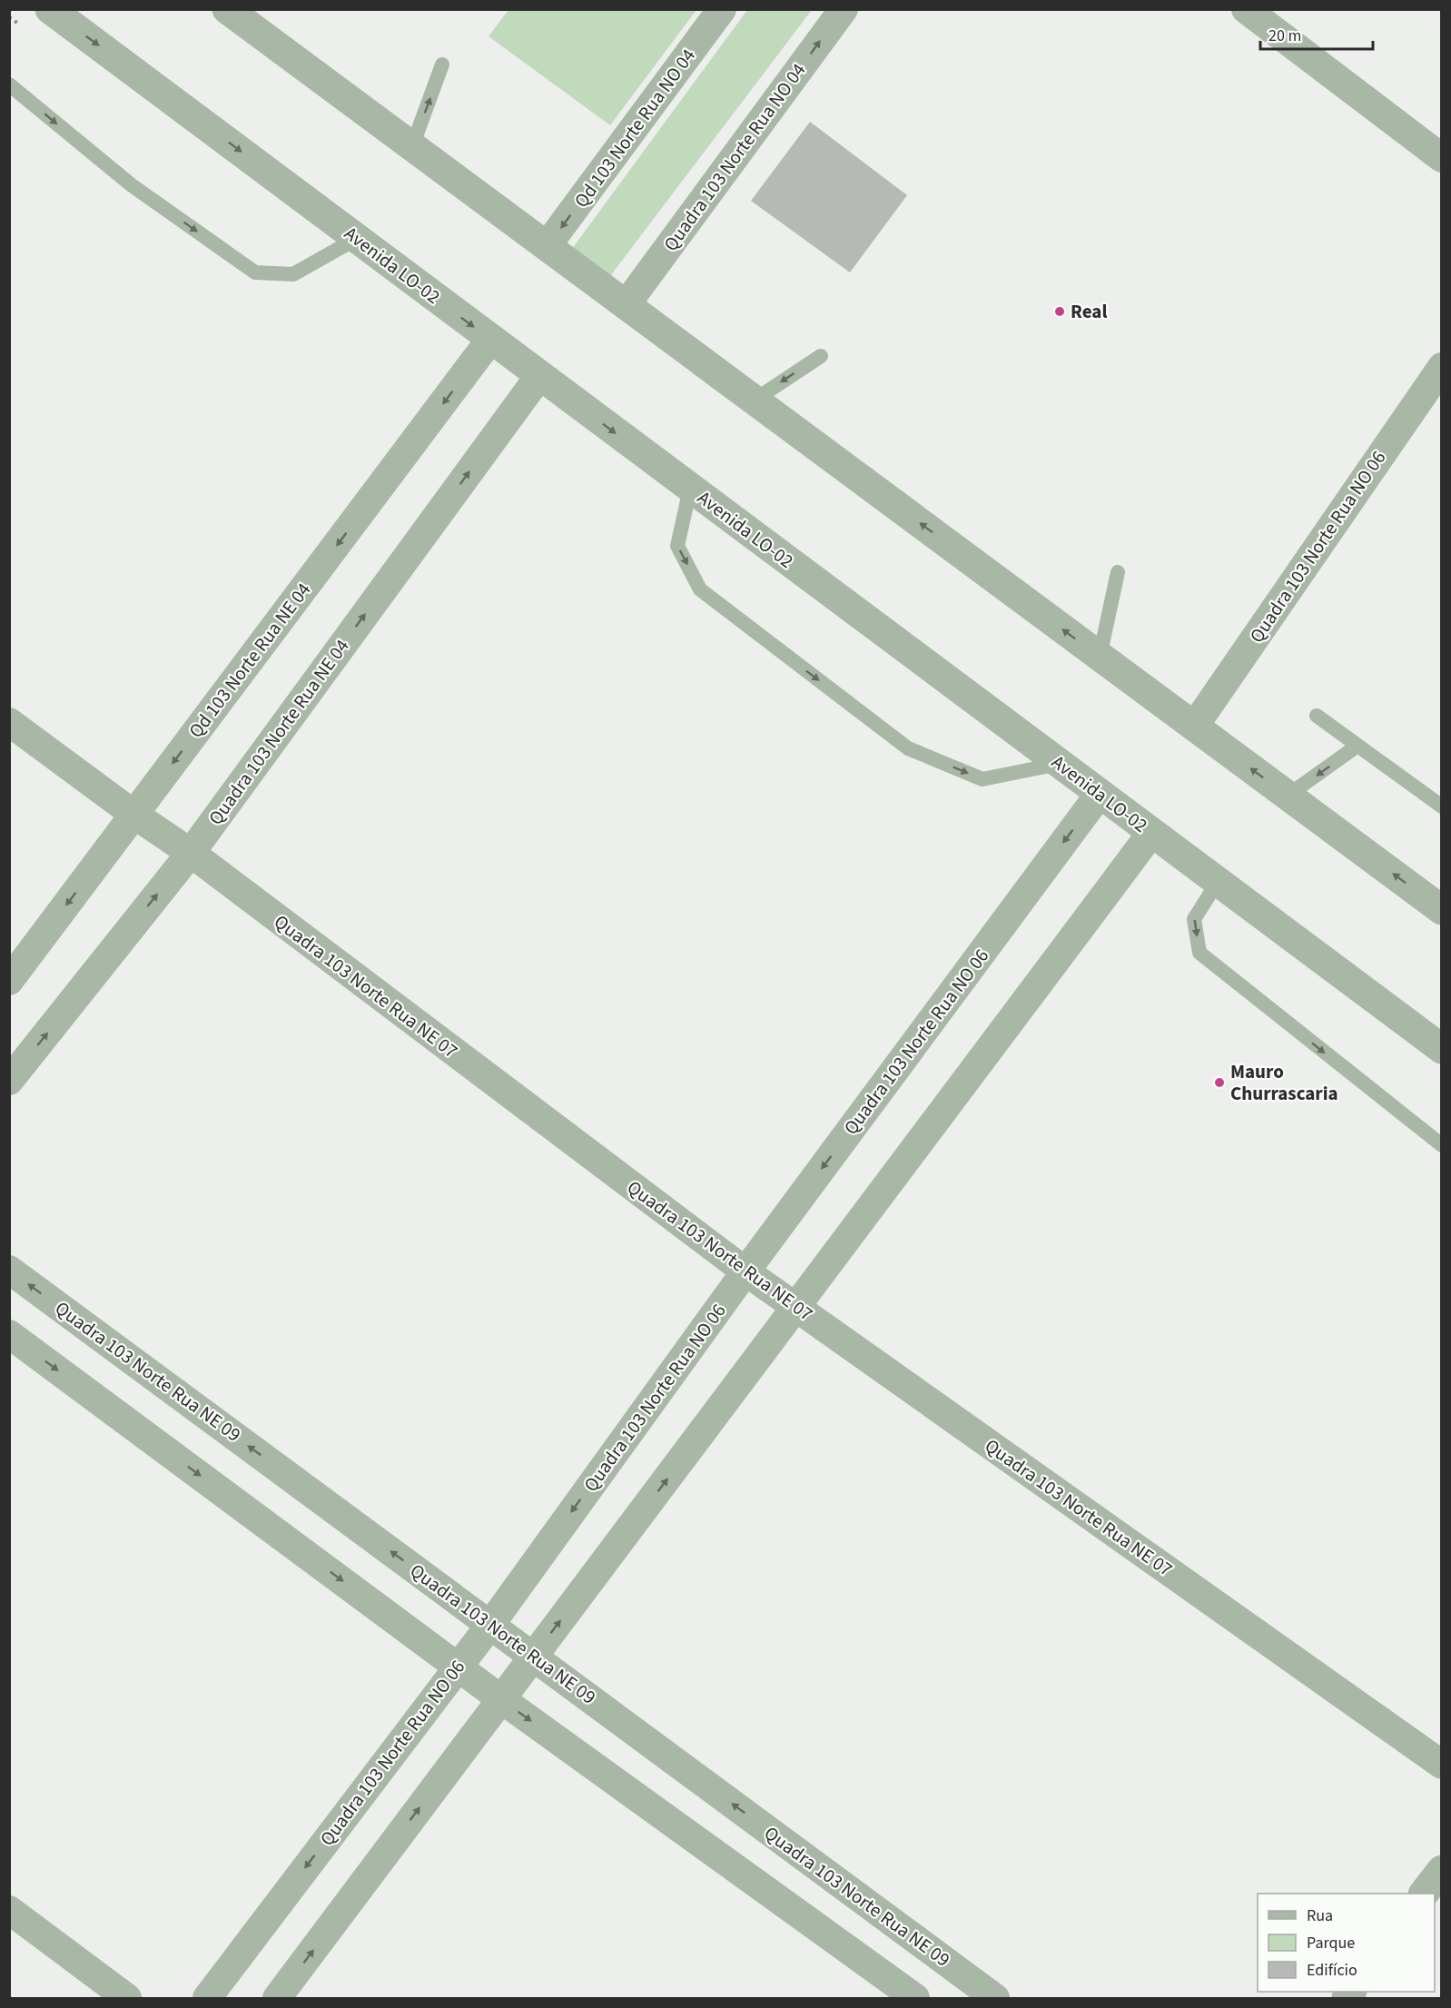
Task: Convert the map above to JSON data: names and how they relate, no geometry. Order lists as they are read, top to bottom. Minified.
{"streets":{"street":["Qd 103 Norte Rua NO 04","Quadra 103 Norte Rua NO 04","Avenida LO-02","Quadra 103 Norte Rua NO 06","Qd 103 Norte Rua NE 04","Quadra 103 Norte Rua NE 04","Quadra 103 Norte Rua NE 07","Quadra 103 Norte Rua NE 09"]},"crossings":[["Avenida LO-02","Quadra 103 Norte Rua NO 06"],["Avenida LO-02","Qd 103 Norte Rua NE 04"],["Avenida LO-02","Quadra 103 Norte Rua NE 04"],["Quadra 103 Norte Rua NO 06","Quadra 103 Norte Rua NE 07"],["Quadra 103 Norte Rua NO 06","Quadra 103 Norte Rua NE 09"],["Qd 103 Norte Rua NE 04","Quadra 103 Norte Rua NE 07"],["Quadra 103 Norte Rua NE 04","Quadra 103 Norte Rua NE 07"]],"one_way":["Qd 103 Norte Rua NO 04","Quadra 103 Norte Rua NO 04","Qd 103 Norte Rua NE 04","Quadra 103 Norte Rua NE 04"],"places":["Real","Mauro Churrascaria"],"legend":["Rua","Parque","Edifício"],"scale_bar":"20 m"}
